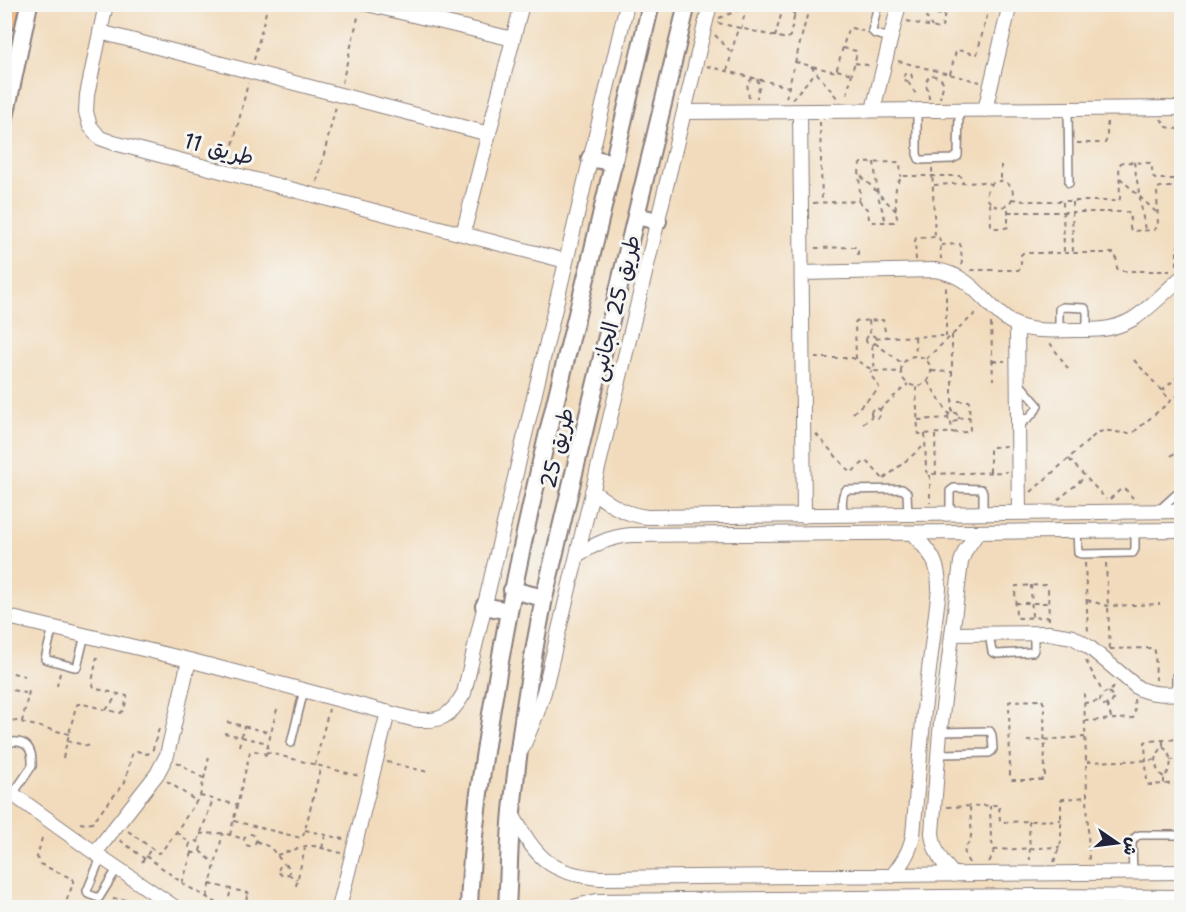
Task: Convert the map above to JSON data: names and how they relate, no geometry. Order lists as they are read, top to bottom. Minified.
{"streets":{"street":["طريق 11","طريق 25 الجانبى","طريق 25"]},"crossings":[["طريق 25 الجانبى","طريق 25"]],"north":"right"}
